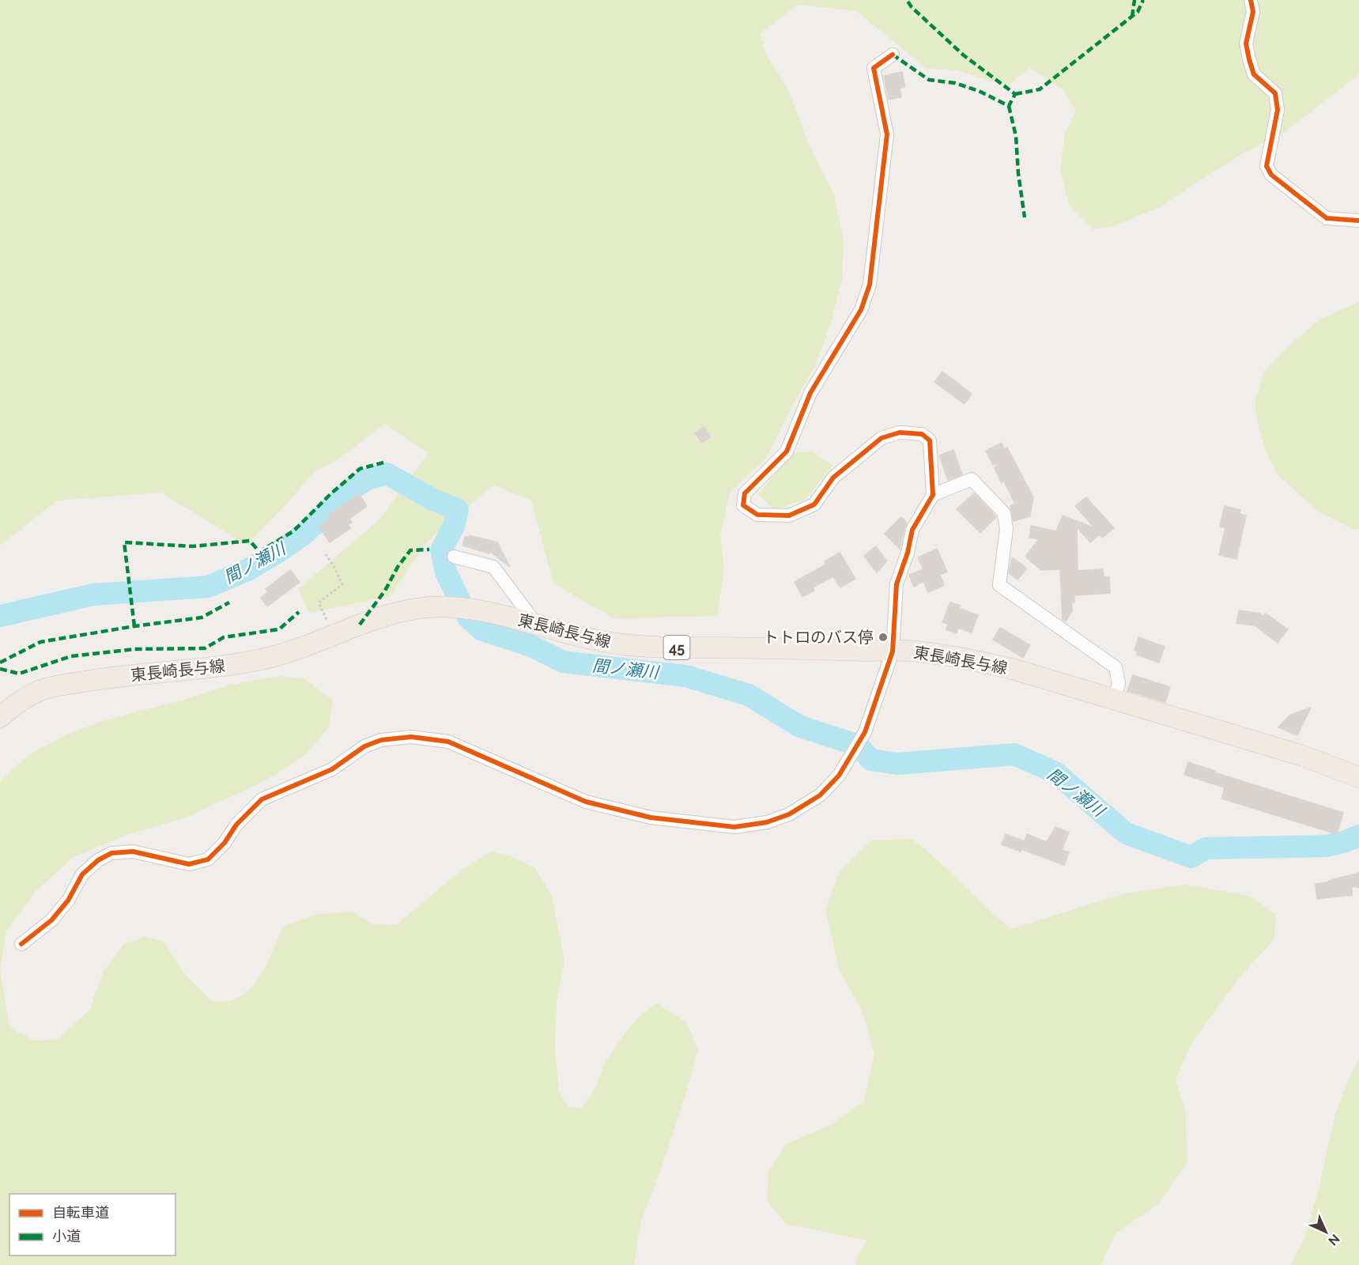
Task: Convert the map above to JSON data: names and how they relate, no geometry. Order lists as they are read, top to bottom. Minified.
{"streets":{"main road":["東長崎長与線","45"]},"water":["間ノ瀬川"],"places":["トトロのバス停"],"legend":["自転車道","小道"],"north":"bottom right"}
